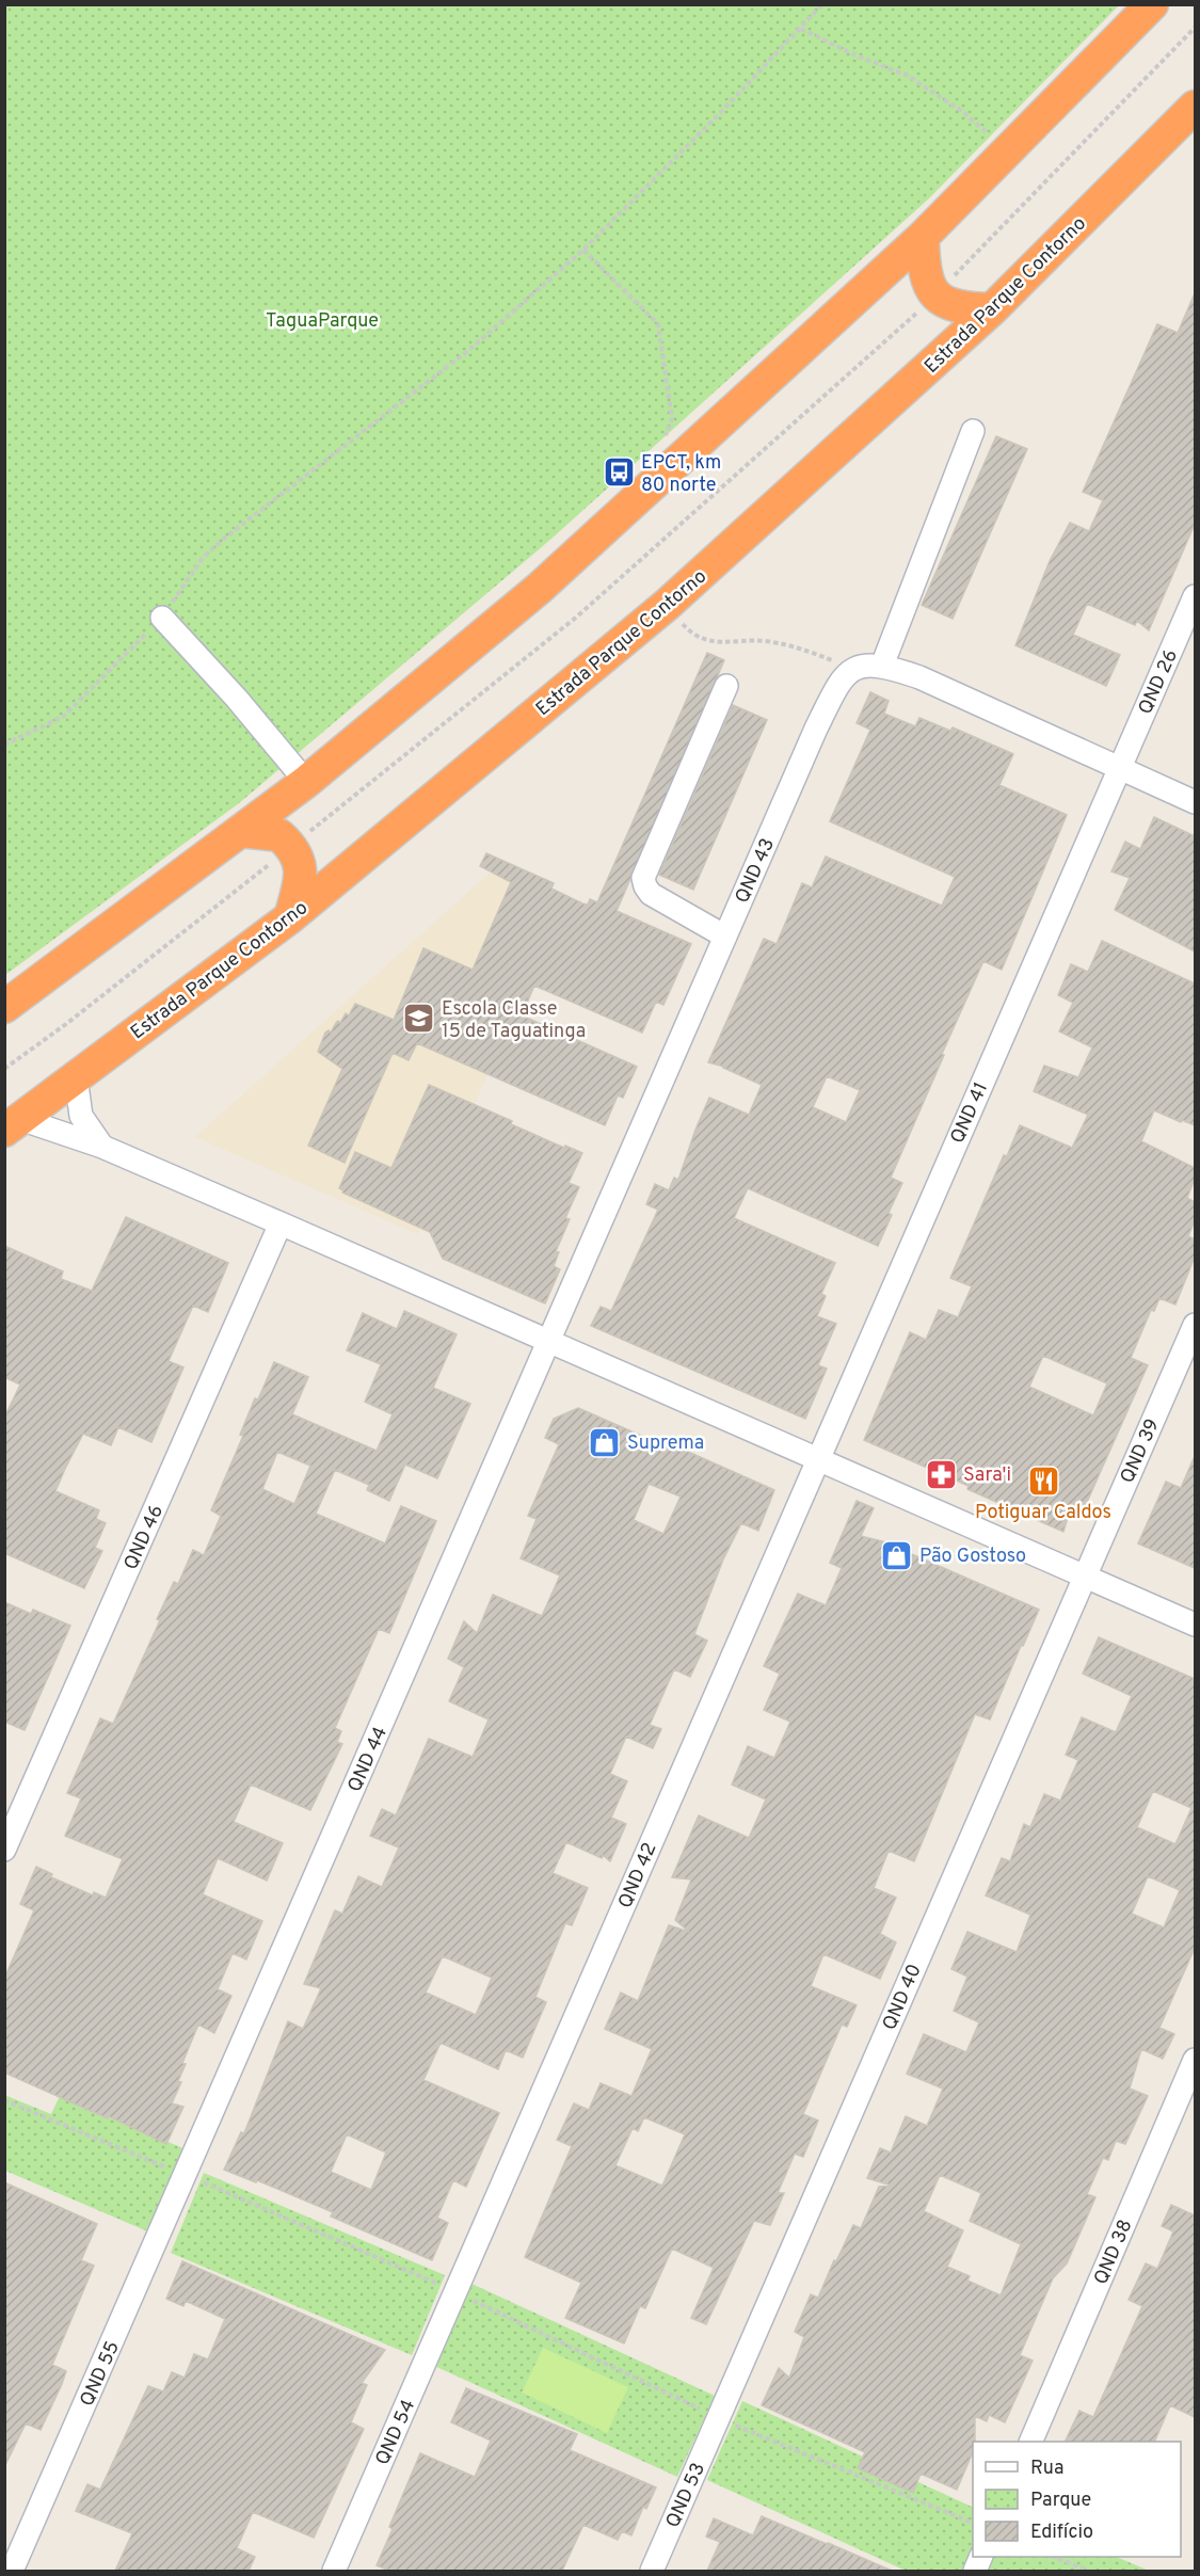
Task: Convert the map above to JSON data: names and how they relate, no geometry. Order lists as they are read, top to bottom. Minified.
{"streets":{"highway":["Estrada Parque Contorno"],"street":["QND 26","QND 43","QND 41","QND 39","QND 46","QND 44","QND 42","QND 40","QND 38","QND 55","QND 54","QND 53"]},"crossings":[["QND 26","QND 41"],["QND 43","QND 44"],["QND 41","QND 42"],["QND 39","QND 40"],["QND 44","QND 55"],["QND 42","QND 54"],["QND 40","QND 53"]],"parks":["TaguaParque"],"places":{"bus stop":["EPCT, km 80 norte"],"school or university":["Escola Classe 15 de Taguatinga"],"shop":["Suprema","Pão Gostoso"],"pharmacy":["Sara'i"],"restaurant":["Potiguar Caldos"]},"legend":["Rua","Parque","Edifício"]}
